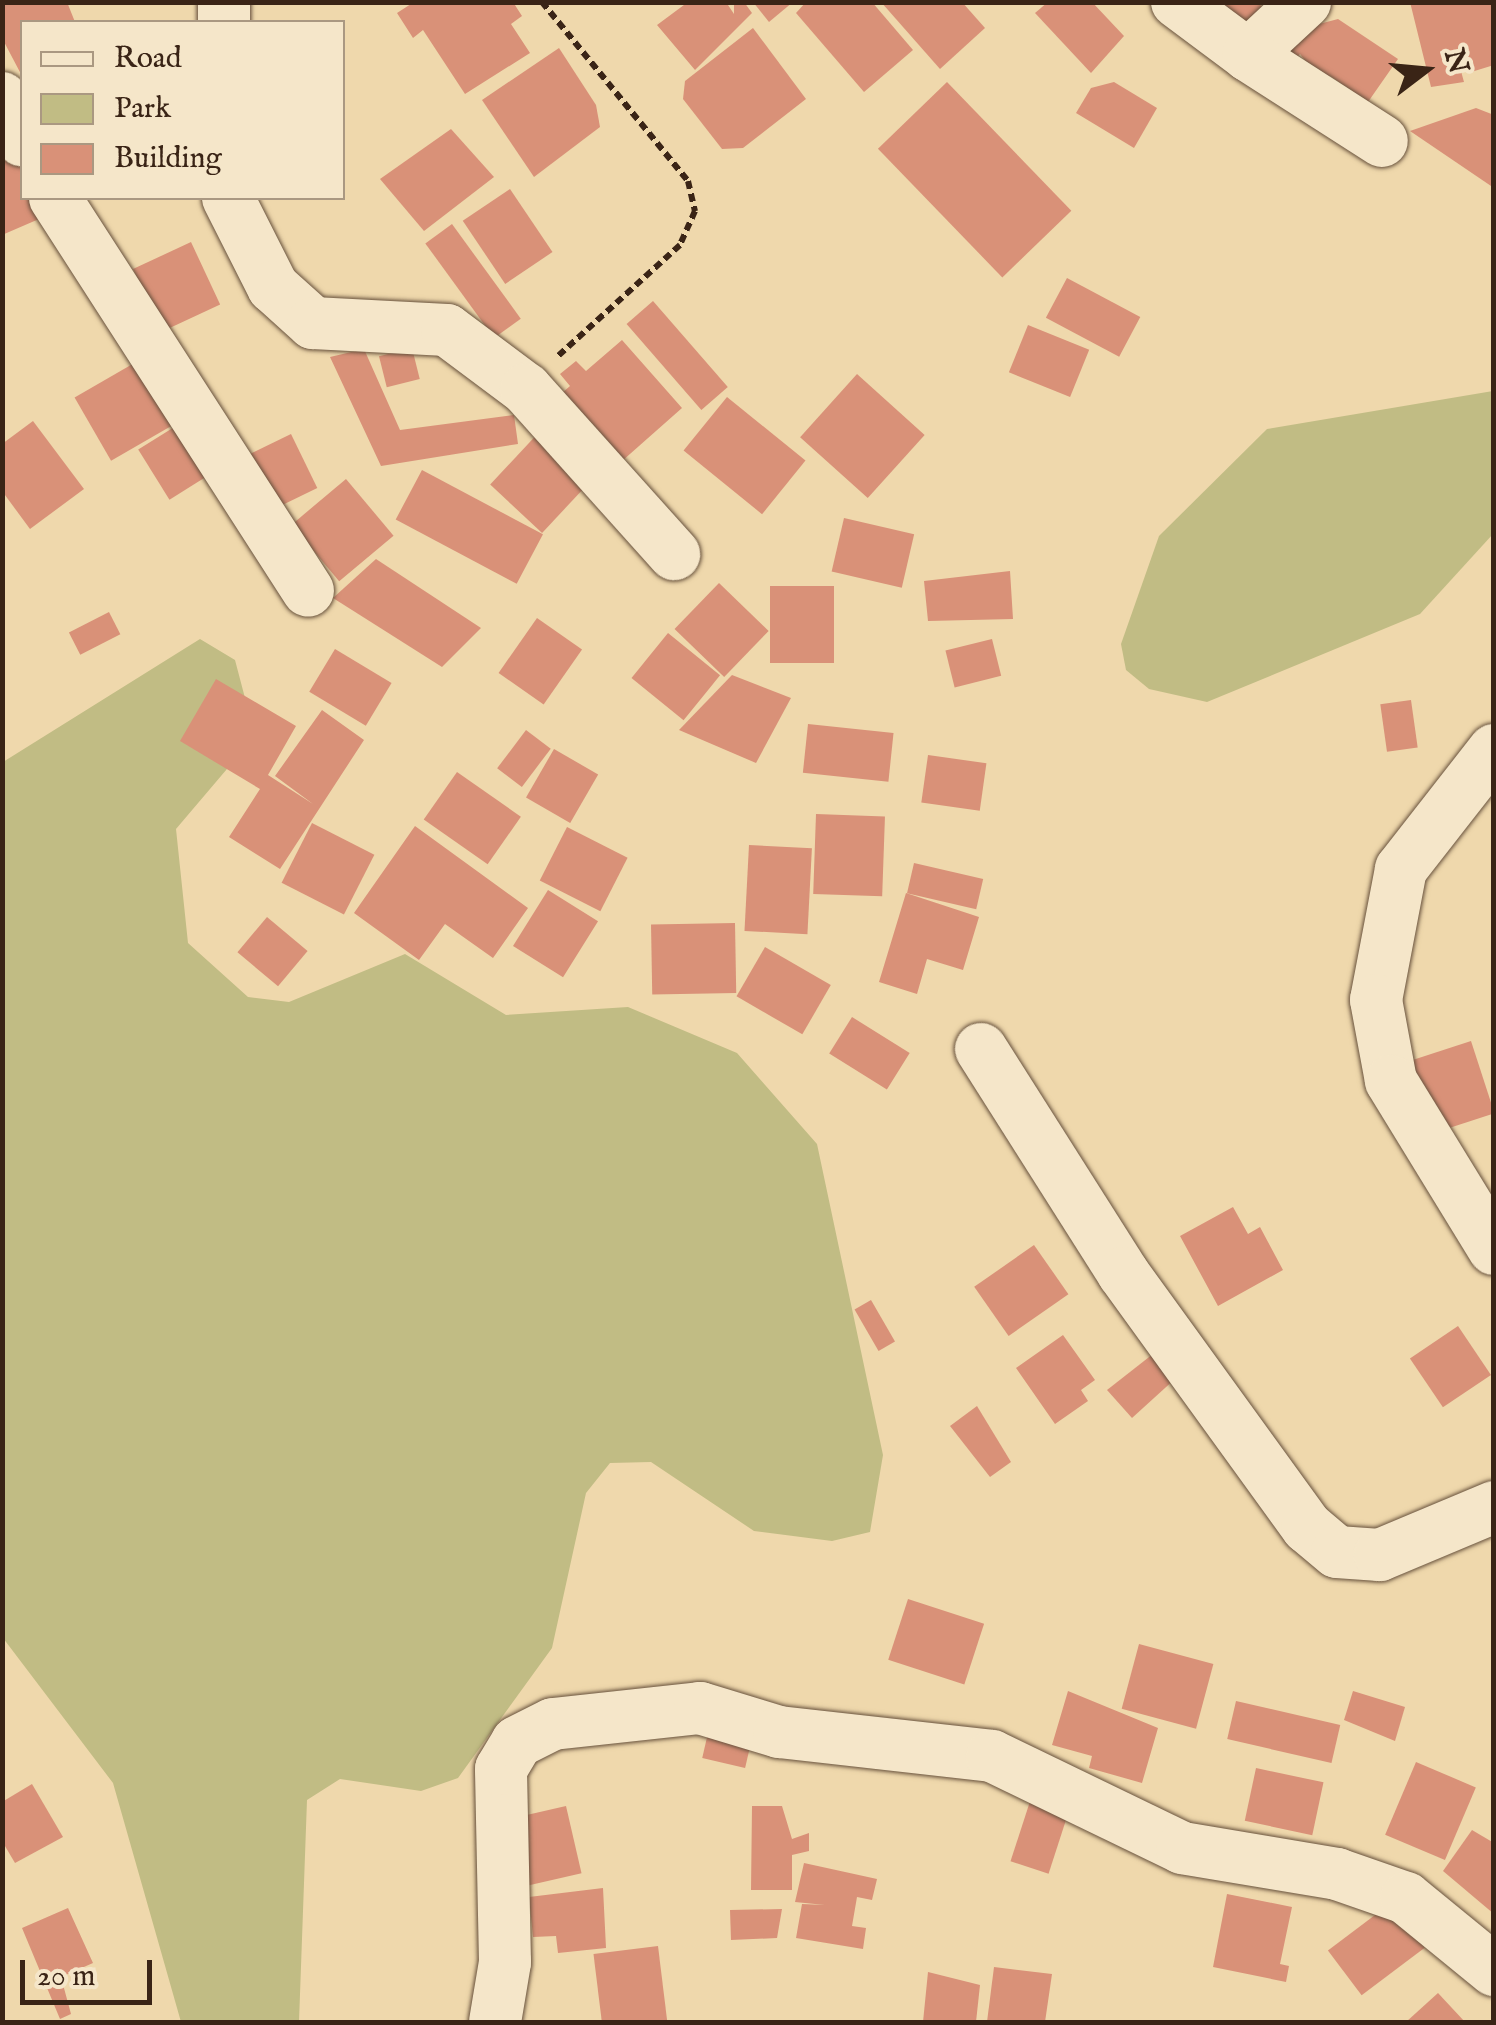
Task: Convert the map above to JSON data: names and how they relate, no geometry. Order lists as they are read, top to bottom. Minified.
{"legend":["Road","Park","Building"],"scale_bar":"20 m","north":"right"}
